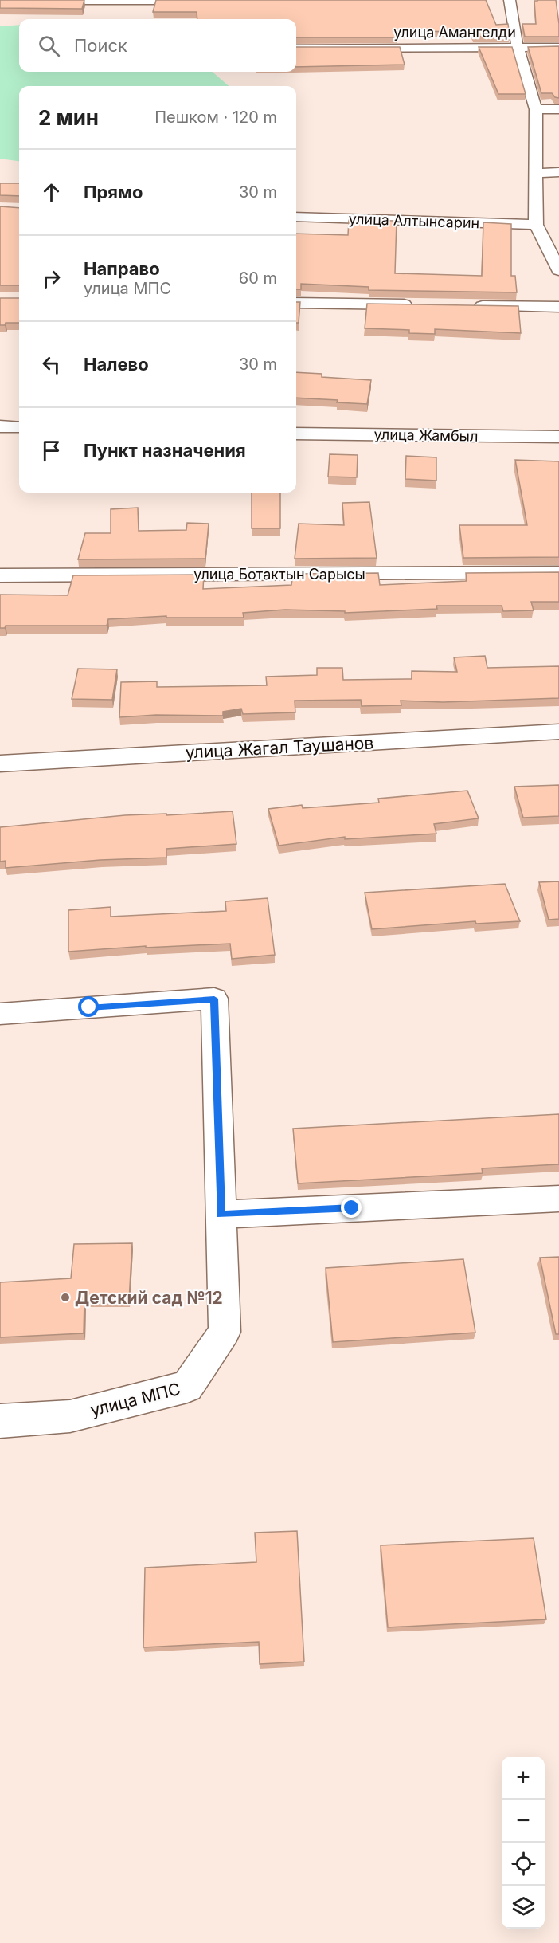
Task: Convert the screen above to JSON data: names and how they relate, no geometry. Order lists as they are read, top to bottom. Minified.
{"streets":{"street":["улица Амангелди","улица Алтынсарин","улица Жамбыл","улица Ботактын Сарысы","улица Жагал Таушанов","улица МПС"]},"places":["Детский сад №12"],"page":{"search":"Поиск","heading":["2 мин","Пешком · 120 m"],"list":[["Прямо","30 m"],["Направо","улица МПС","60 m"],["Налево","30 m"],"Пункт назначения"],"map_buttons":["+","−"]}}
